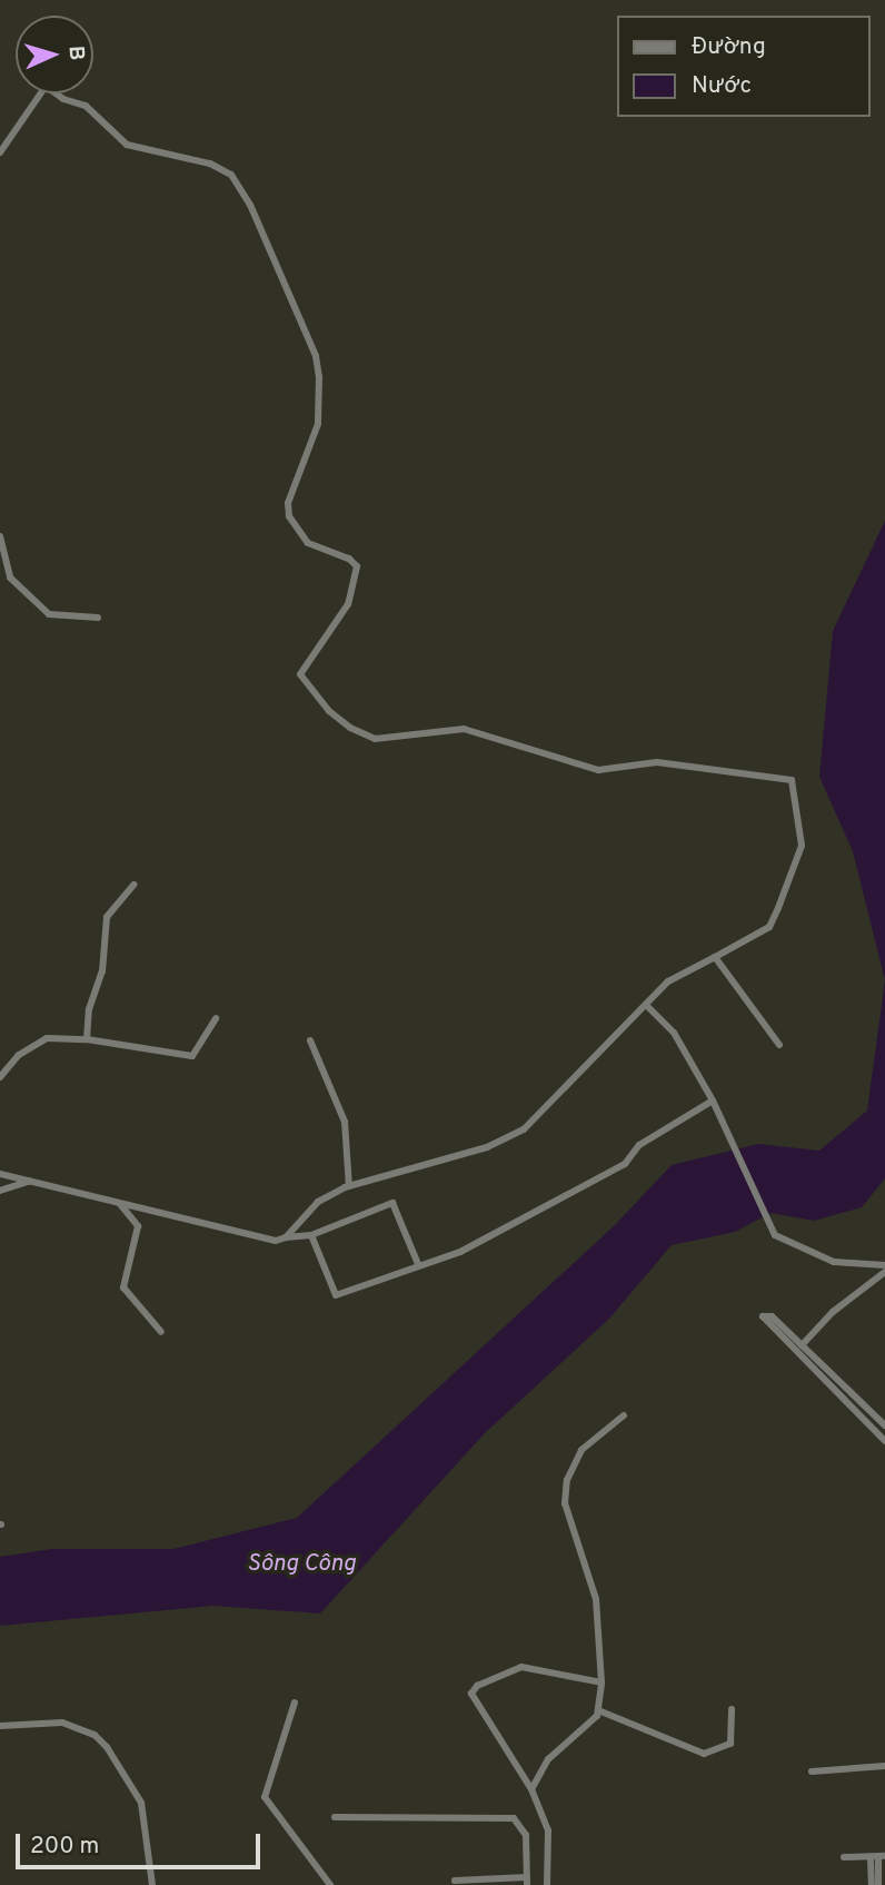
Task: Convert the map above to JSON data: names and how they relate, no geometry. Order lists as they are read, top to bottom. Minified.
{"water":["Sông Công"],"legend":["Đường","Nước"],"scale_bar":"200 m","north":"right"}
